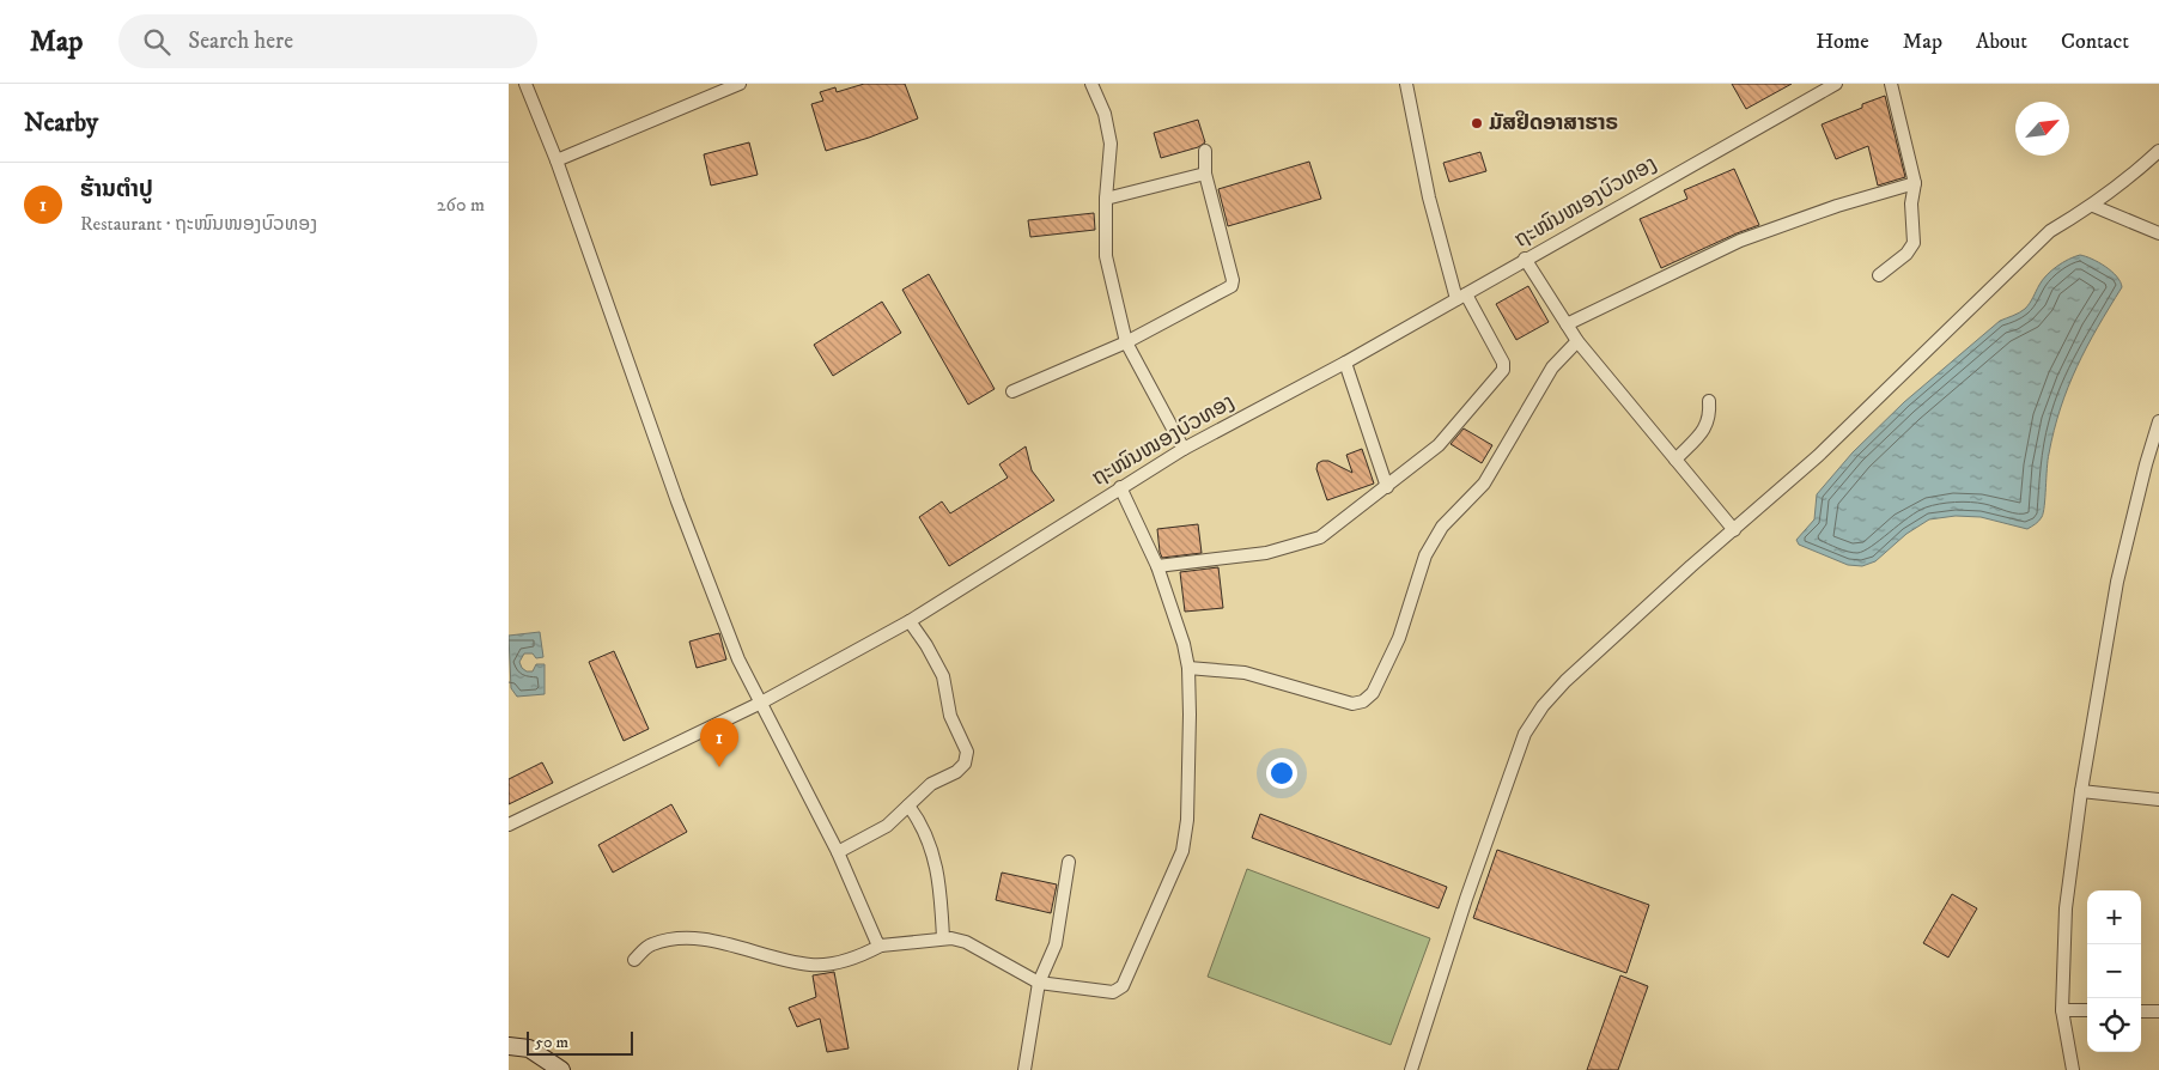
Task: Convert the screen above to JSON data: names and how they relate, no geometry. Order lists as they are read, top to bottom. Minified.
{"streets":{"street":["ຖະໜົນໜອງບົວທອງ"]},"places":["ມັສຢິດອາສາຮາຣ"],"scale_bar":"50 m","north":"top right","page":{"header":"Map","search":"Search here","nav":["Home","Map","About","Contact"],"heading":"Nearby","list":[{"mark":"1","name":"ຮ້ານຕຳປູ","note":"Restaurant · ຖະໜົນໜອງບົວທອງ","value":"260 m"}],"pins":"1","map_buttons":["+","−"],"scale":"50 m"}}
